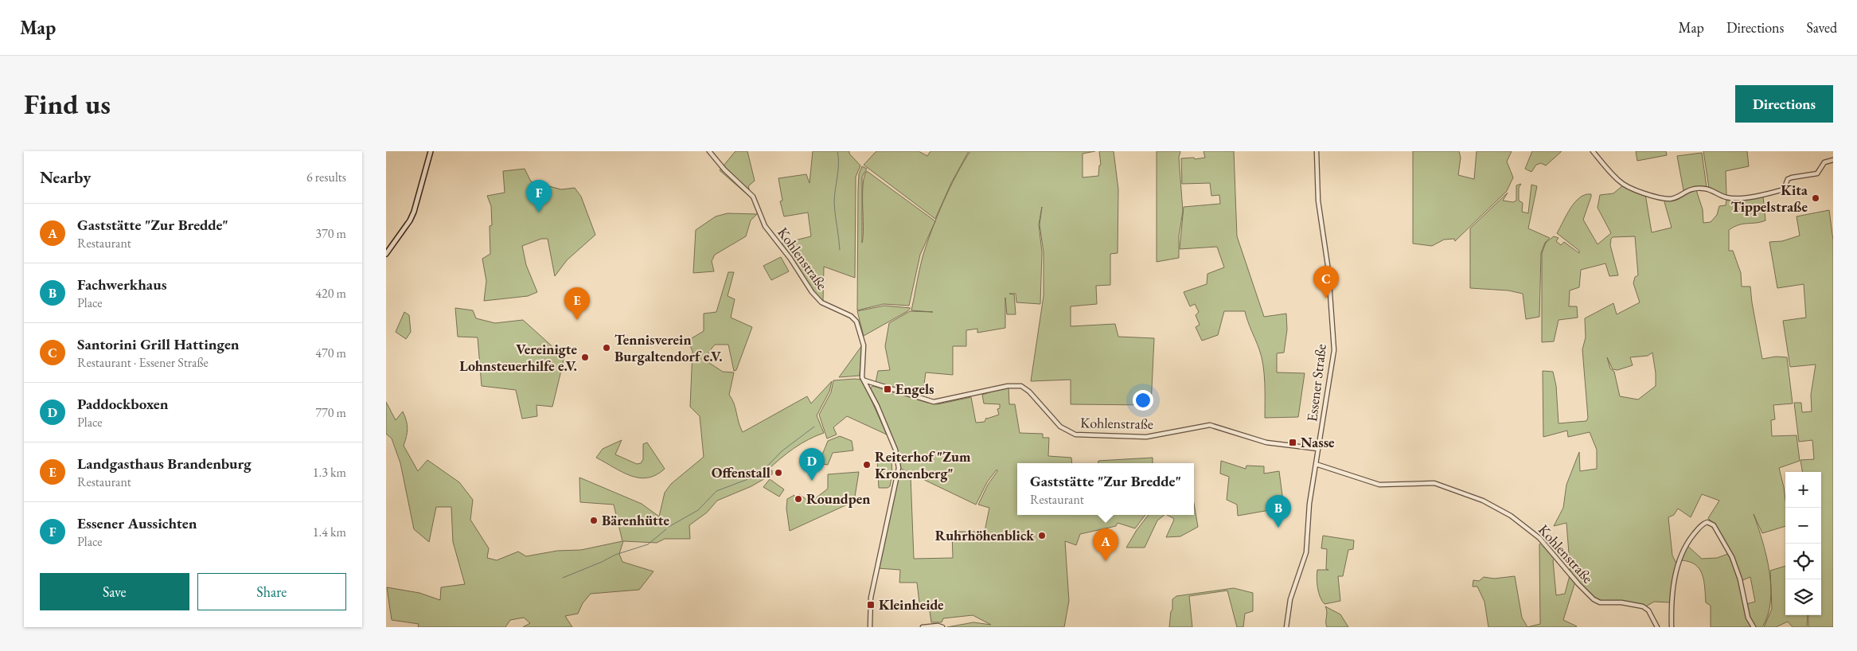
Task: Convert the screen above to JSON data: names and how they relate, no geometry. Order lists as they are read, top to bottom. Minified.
{"streets":{"street":["Kohlenstraße","Essener Straße"]},"crossings":[["Kohlenstraße","Essener Straße"]],"places":{"other":["Kita Tippelstraße","Tennisverein Burgaltendorf e.V.","Vereinigte Lohnsteuerhilfe e.V.","Reiterhof \"Zum Kronenberg\"","Offenstall","Roundpen","Bärenhütte","Ruhrhöhenblick"],"transit":["Engels","Nasse","Kleinheide"]},"page":{"header":"Map","nav":["Map","Directions","Saved"],"buttons":["Directions",["Save","Share"]],"title":"Find us","heading":["Nearby","6 results"],"pins":["F","C","E","D","B","A"],"list":[{"mark":"A","name":"Gaststätte \"Zur Bredde\"","note":"Restaurant","value":"370 m"},{"mark":"B","name":"Fachwerkhaus","note":"Place","value":"420 m"},{"mark":"C","name":"Santorini Grill Hattingen","note":"Restaurant · Essener Straße","value":"470 m"},{"mark":"D","name":"Paddockboxen","note":"Place","value":"770 m"},{"mark":"E","name":"Landgasthaus Brandenburg","note":"Restaurant","value":"1.3 km"},{"mark":"F","name":"Essener Aussichten","note":"Place","value":"1.4 km"}],"popup":["Gaststätte \"Zur Bredde\"","Restaurant"],"map_buttons":["+","−"]}}
